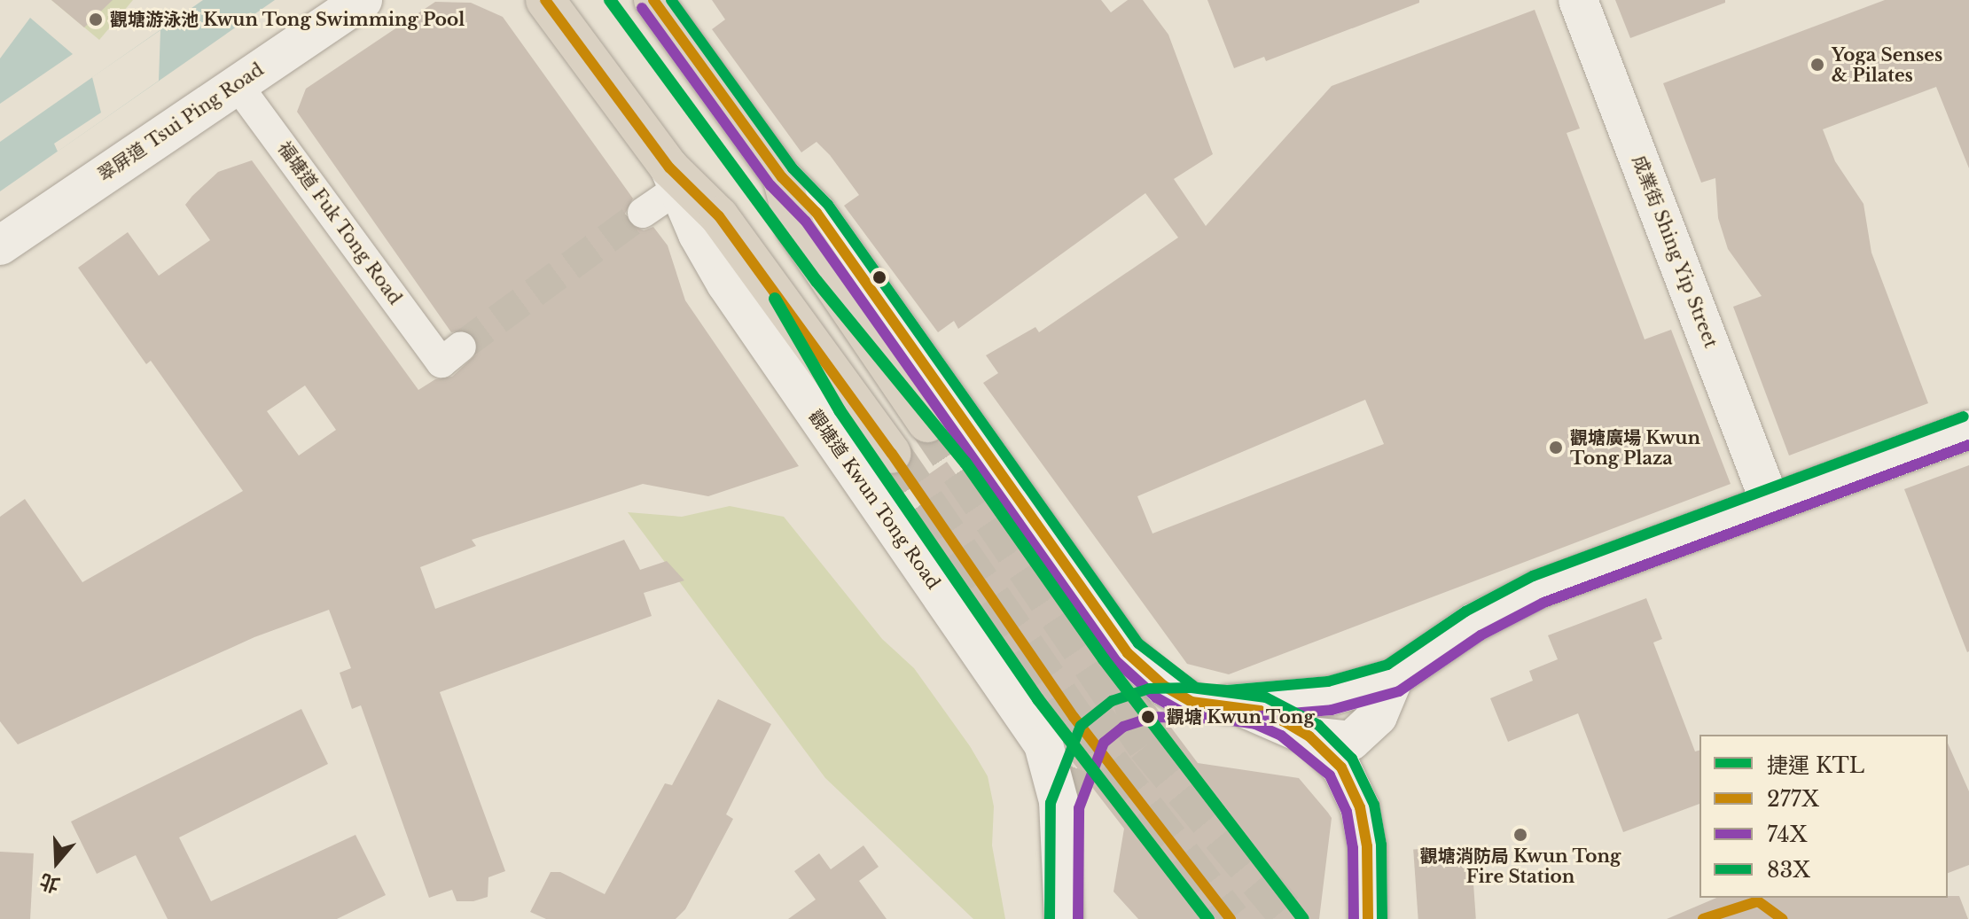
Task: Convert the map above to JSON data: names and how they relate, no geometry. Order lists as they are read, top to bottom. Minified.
{"streets":{"highway":["觀塘道 Kwun Tong Road"],"main road":["翠屏道 Tsui Ping Road","成業街 Shing Yip Street"],"street":["福塘道 Fuk Tong Road"]},"crossings":[["翠屏道 Tsui Ping Road","福塘道 Fuk Tong Road"]],"places":["觀塘游泳池 Kwun Tong Swimming Pool","Yoga Senses & Pilates","觀塘廣場 Kwun Tong Plaza","觀塘 Kwun Tong","觀塘消防局 Kwun Tong Fire Station"],"lines":["metro line KTL","transit line 277X","transit line 83X","transit line 74X"],"legend":["捷運 KTL","277X","74X","83X"],"north":"bottom"}
